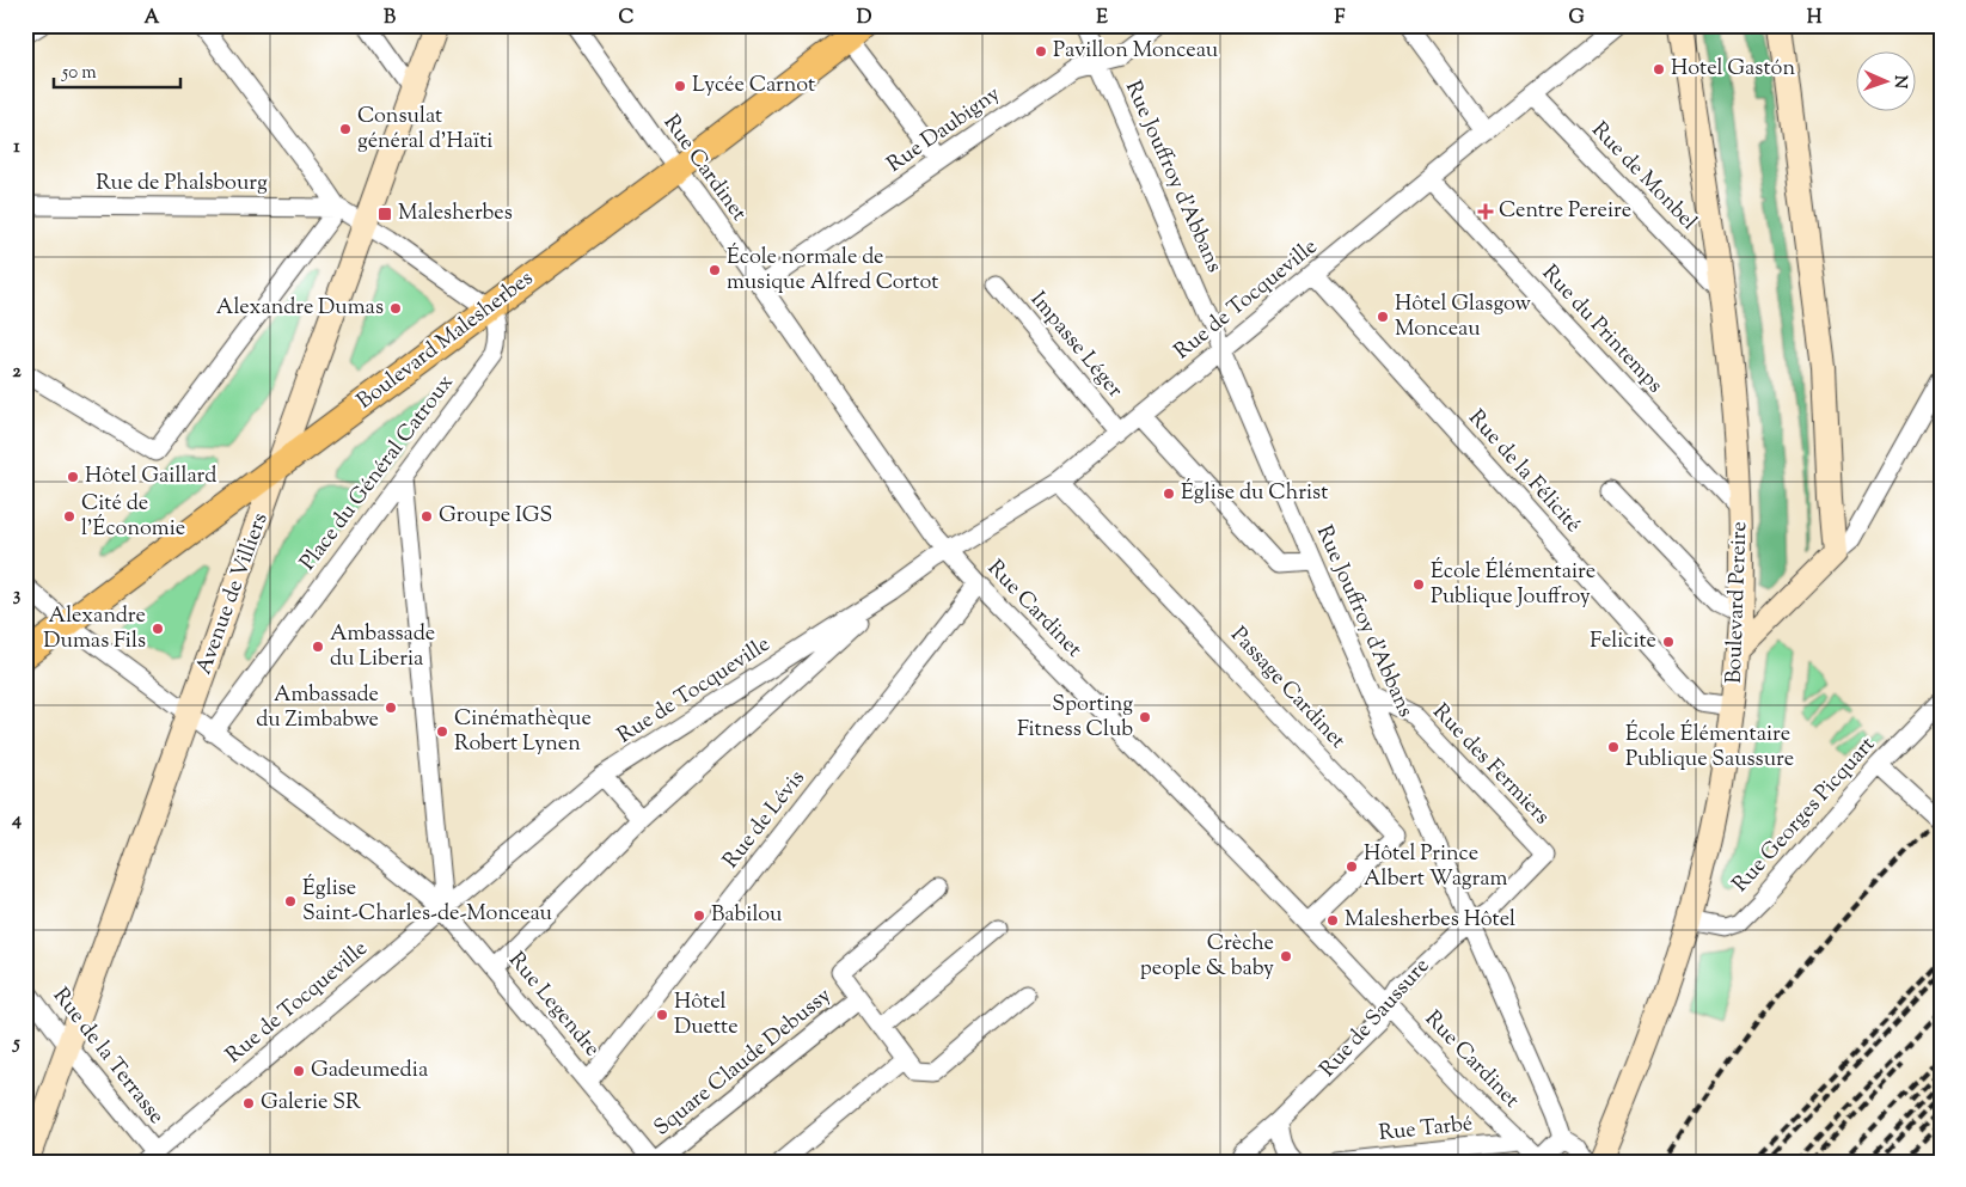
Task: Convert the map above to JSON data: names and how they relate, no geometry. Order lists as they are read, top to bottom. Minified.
{"streets":{"main road":["Boulevard Malesherbes","Avenue de Villiers","Boulevard Pereire"],"street":["Rue Daubigny","Rue Cardinet","Rue Jouffroy d'Abbans","Rue de Monbel","Rue de Phalsbourg","Rue de Tocqueville","Rue du Printemps","Impasse Léger","Rue de la Félicité","Place du Général Catroux","Passage Cardinet","Rue des Fermiers","Rue Georges Picquart","Rue de Lévis","Rue Legendre","Rue de Saussure","Rue de la Terrasse","Square Claude Debussy","Rue Tarbé"]},"crossings":[["Rue Daubigny","Rue Cardinet"],["Rue Daubigny","Rue Jouffroy d'Abbans"],["Rue Cardinet","Rue de Tocqueville"],["Rue Cardinet","Boulevard Malesherbes"],["Rue Cardinet","Passage Cardinet"],["Rue Cardinet","Rue de Lévis"],["Rue Cardinet","Rue de Saussure"],["Rue Cardinet","Rue Tarbé"],["Rue Jouffroy d'Abbans","Rue de Tocqueville"],["Rue Jouffroy d'Abbans","Rue des Fermiers"],["Rue Jouffroy d'Abbans","Rue de Saussure"],["Rue de Monbel","Rue de Tocqueville"],["Rue de Monbel","Boulevard Pereire"],["Rue de Tocqueville","Rue du Printemps"],["Rue de Tocqueville","Impasse Léger"],["Rue de Tocqueville","Rue de la Félicité"],["Rue de Tocqueville","Passage Cardinet"],["Rue de Tocqueville","Rue Legendre"],["Rue de Tocqueville","Rue de la Terrasse"],["Rue du Printemps","Boulevard Pereire"],["Boulevard Malesherbes","Place du Général Catroux"],["Boulevard Malesherbes","Avenue de Villiers"],["Rue de la Félicité","Boulevard Pereire"],["Place du Général Catroux","Rue Legendre"],["Avenue de Villiers","Rue de la Terrasse"],["Boulevard Pereire","Rue Georges Picquart"],["Rue des Fermiers","Rue de Saussure"],["Rue de Lévis","Rue Legendre"],["Rue Legendre","Square Claude Debussy"]],"places":{"other":["Pavillon Monceau","Hotel Gastón","Lycée Carnot","Consulat général d'Haïti","École normale de musique Alfred Cortot","Alexandre Dumas","Hôtel Glasgow Monceau","Hôtel Gaillard","Église du Christ","Cité de l'Économie","Groupe IGS","École Élémentaire Publique Jouffroy","Alexandre Dumas Fils","Felicite","Ambassade du Liberia","Ambassade du Zimbabwe","Sporting Fitness Club","Cinémathèque Robert Lynen","École Élémentaire Publique Saussure","Hôtel Prince Albert Wagram","Église Saint-Charles-de-Monceau","Babilou","Malesherbes Hôtel","Crèche people & baby","Hôtel Duette","Gadeumedia","Galerie SR"],"health":["Centre Pereire"],"transit":["Malesherbes"]},"scale_bar":"50 m","north":"right","grid":{"columns":["A","B","C","D","E","F","G","H"],"rows":["1","2","3","4","5"]}}
